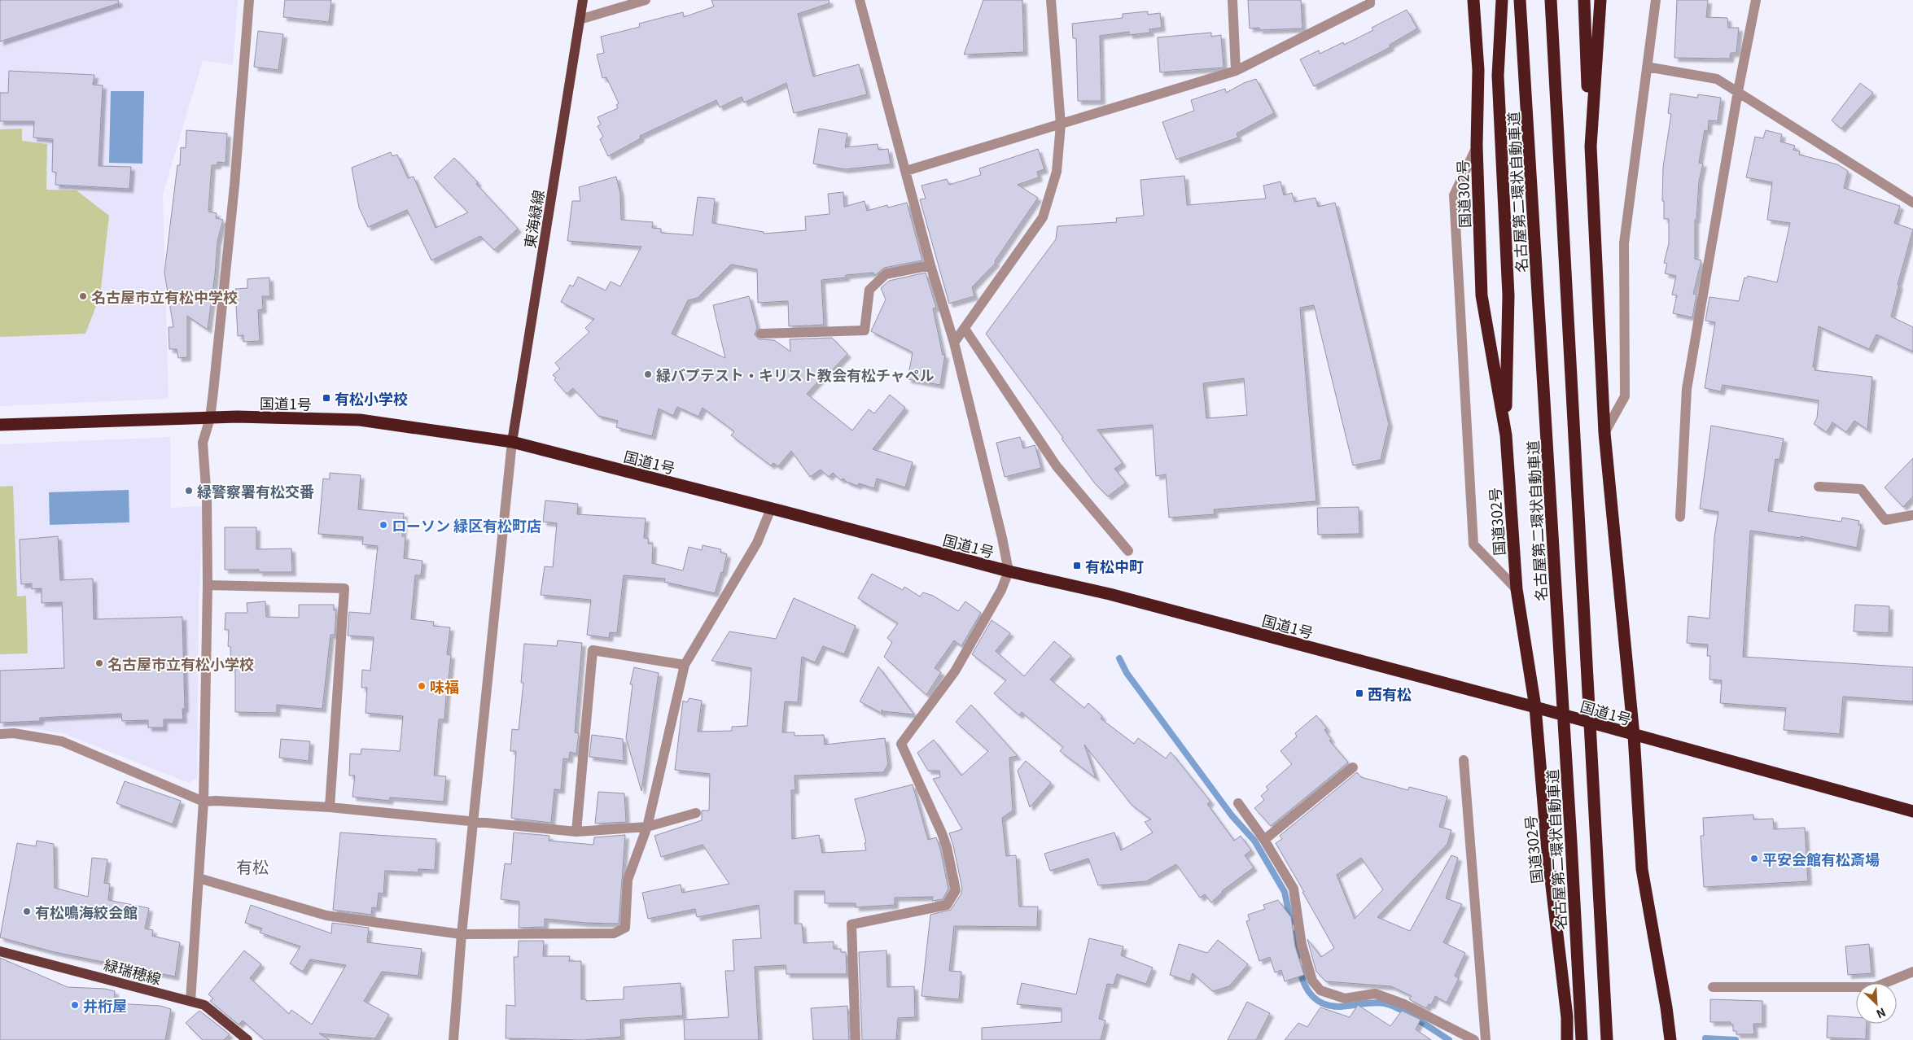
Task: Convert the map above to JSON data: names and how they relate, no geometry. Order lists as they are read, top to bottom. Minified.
{"streets":{"highway":["名古屋第二環状自動車道","国道302号","国道1号"],"main road":["東海緑線","緑瑞穂線"]},"crossings":[["国道302号","国道1号"],["東海緑線","国道1号"]],"districts":["有松"],"places":{"other":["名古屋市立有松中学校","緑バプテスト・キリスト教会有松チャペル","緑警察署有松交番","ローソン 緑区有松町店","名古屋市立有松小学校","味福","平安会館有松斎場","有松鳴海絞会館","井桁屋"],"transit":["有松小学校","有松中町","西有松"]},"north":"bottom right"}
